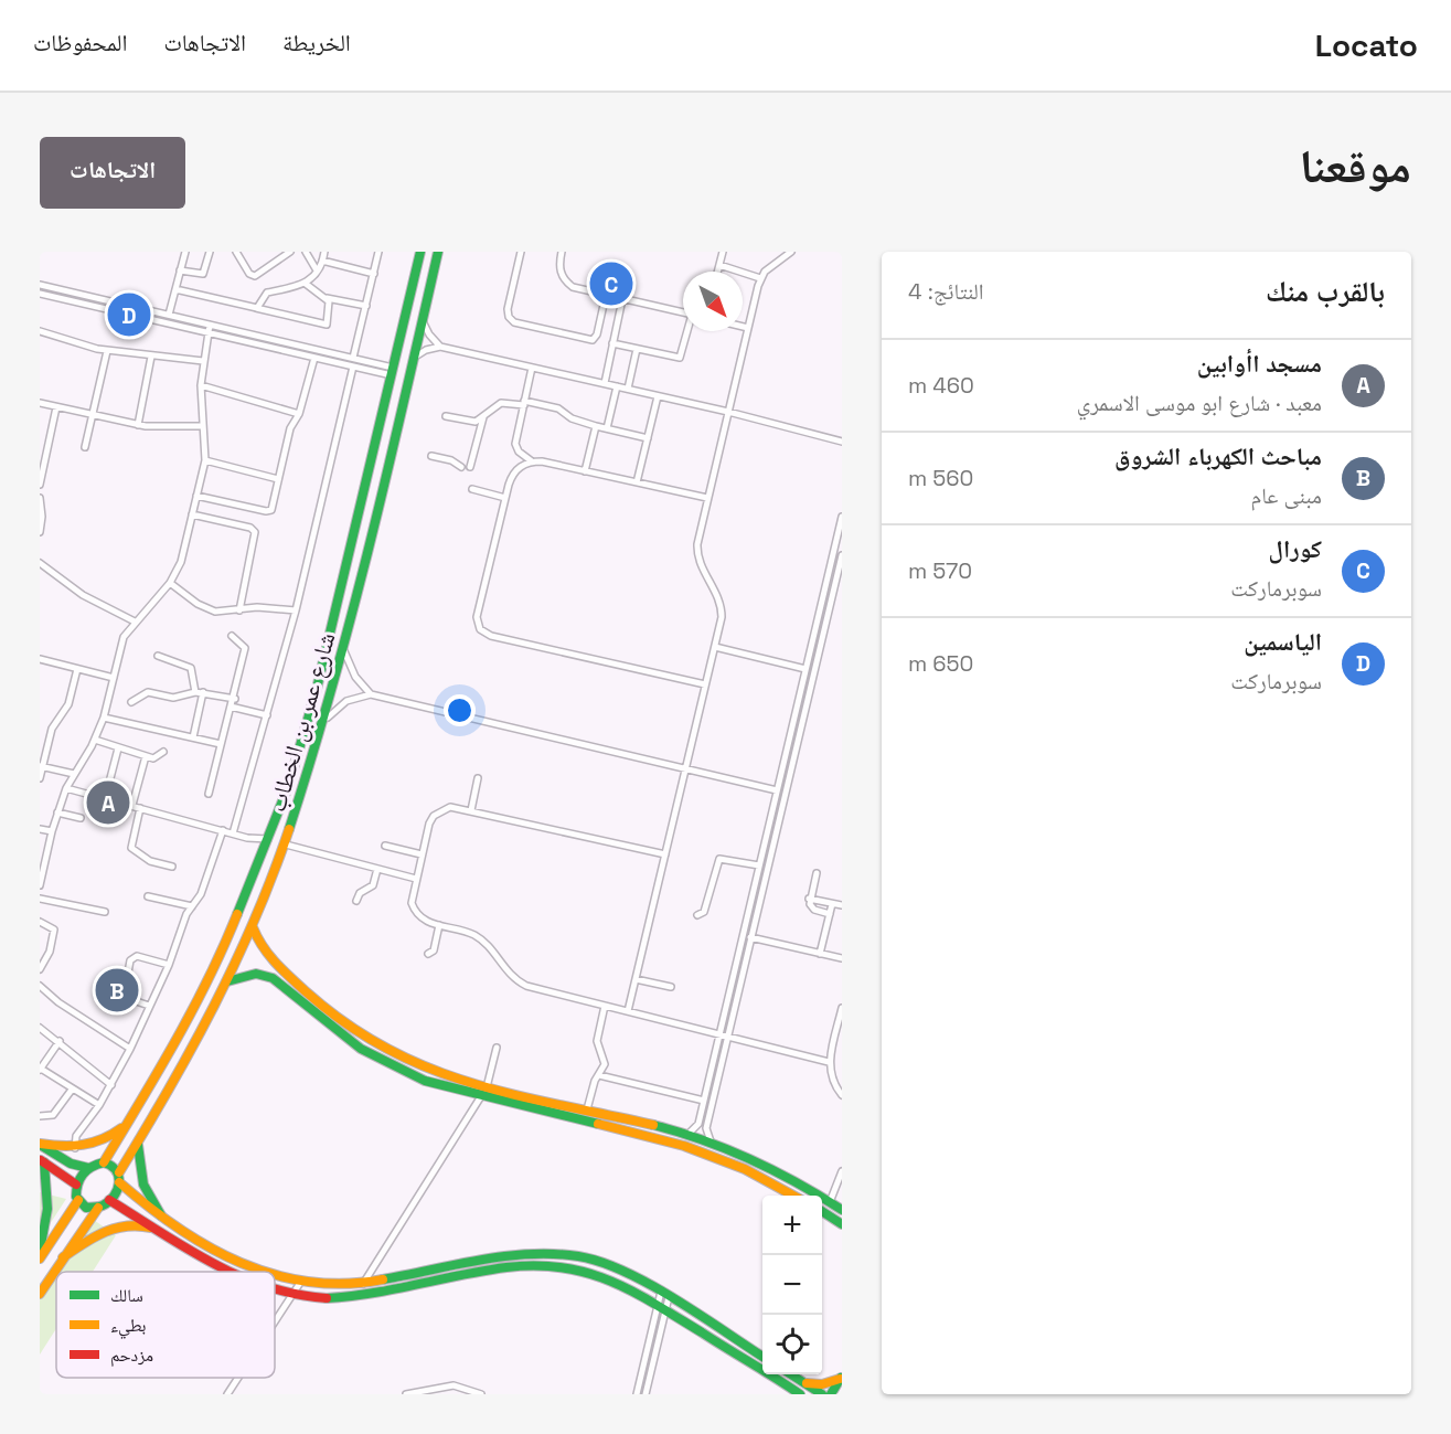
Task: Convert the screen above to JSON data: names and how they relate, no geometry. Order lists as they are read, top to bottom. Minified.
{"streets":{"street":["شارع عمر بن الخطاب"]},"legend":["سالك","بطيء","مزدحم"],"north":"bottom right","page":{"header":"Locato","nav":["الخريطة","الاتجاهات","المحفوظات"],"title":"موقعنا","buttons":"الاتجاهات","heading":["بالقرب منك","النتائج: 4"],"pins":["C","D","A","B"],"list":[{"mark":"A","name":"مسجد اأوابين","note":"معبد · شارع ابو موسى الاسمري","value":"460 m"},{"mark":"B","name":"مباحث الكهرباء الشروق","note":"مبنى عام","value":"560 m"},{"mark":"C","name":"كورال","note":"سوبرماركت","value":"570 m"},{"mark":"D","name":"الياسمين","note":"سوبرماركت","value":"650 m"}],"map_buttons":["+","−"]}}
